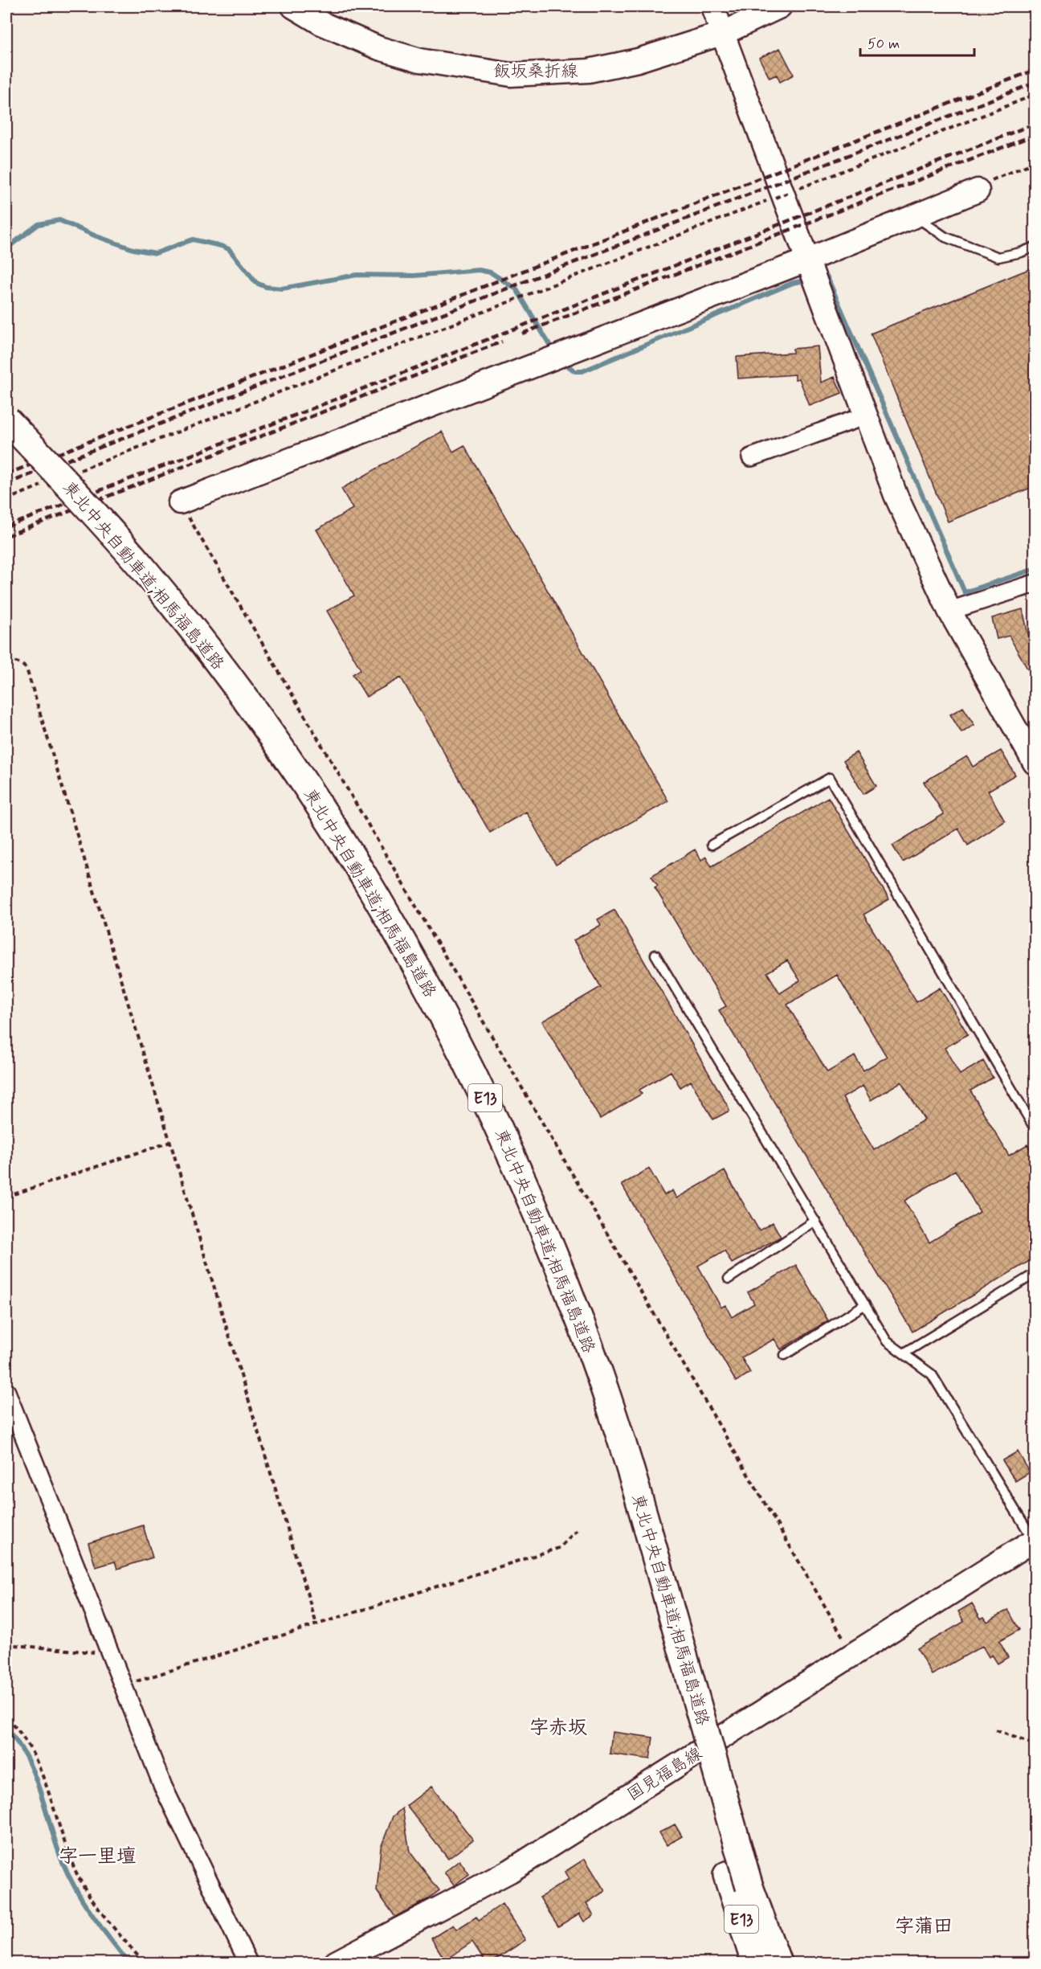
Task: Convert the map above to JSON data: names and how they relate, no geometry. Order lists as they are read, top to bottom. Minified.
{"streets":{"highway":["東北中央自動車道;相馬福島道路","E13"],"street":["飯坂桑折線","国見福島線"]},"districts":["字赤坂","字一里壇","字蒲田"],"scale_bar":"50 m"}
